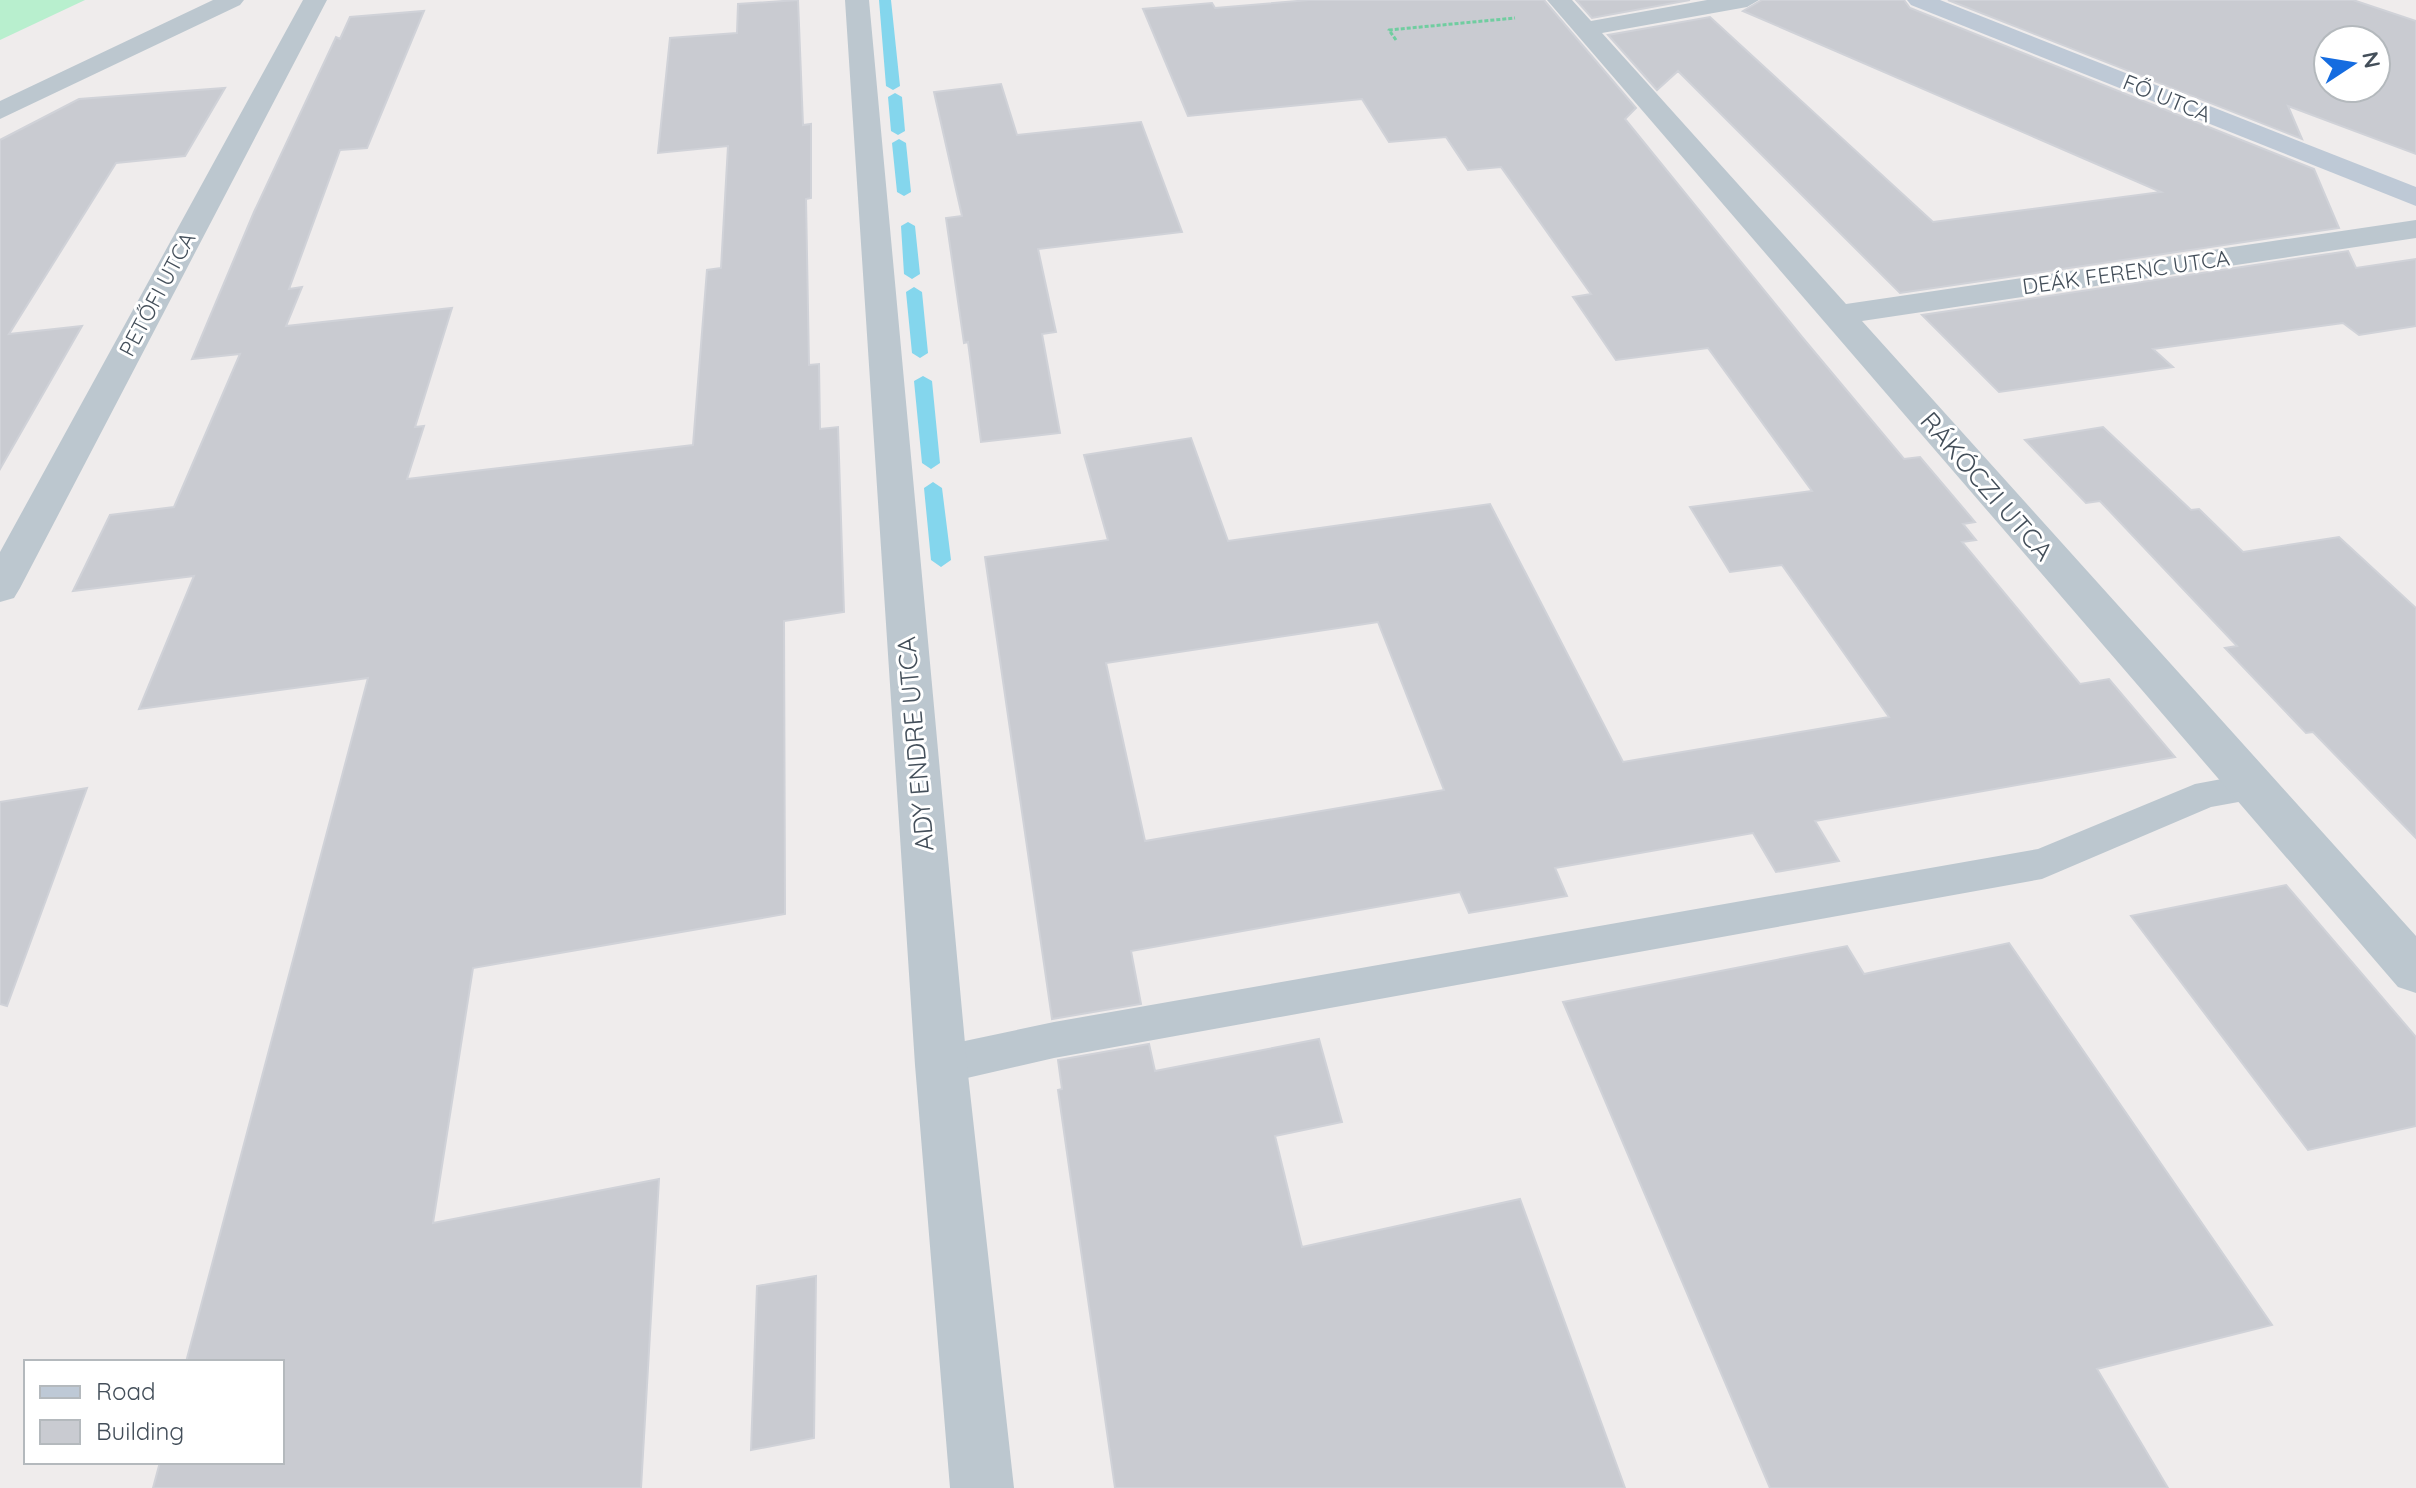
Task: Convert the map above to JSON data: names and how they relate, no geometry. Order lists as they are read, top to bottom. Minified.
{"streets":{"main road":["FŐ UTCA"],"street":["DEÁK FERENC UTCA","PETŐFI UTCA","RÁKÓCZI UTCA","ADY ENDRE UTCA"]},"crossings":[["DEÁK FERENC UTCA","RÁKÓCZI UTCA"]],"legend":["Road","Building"],"north":"right"}
